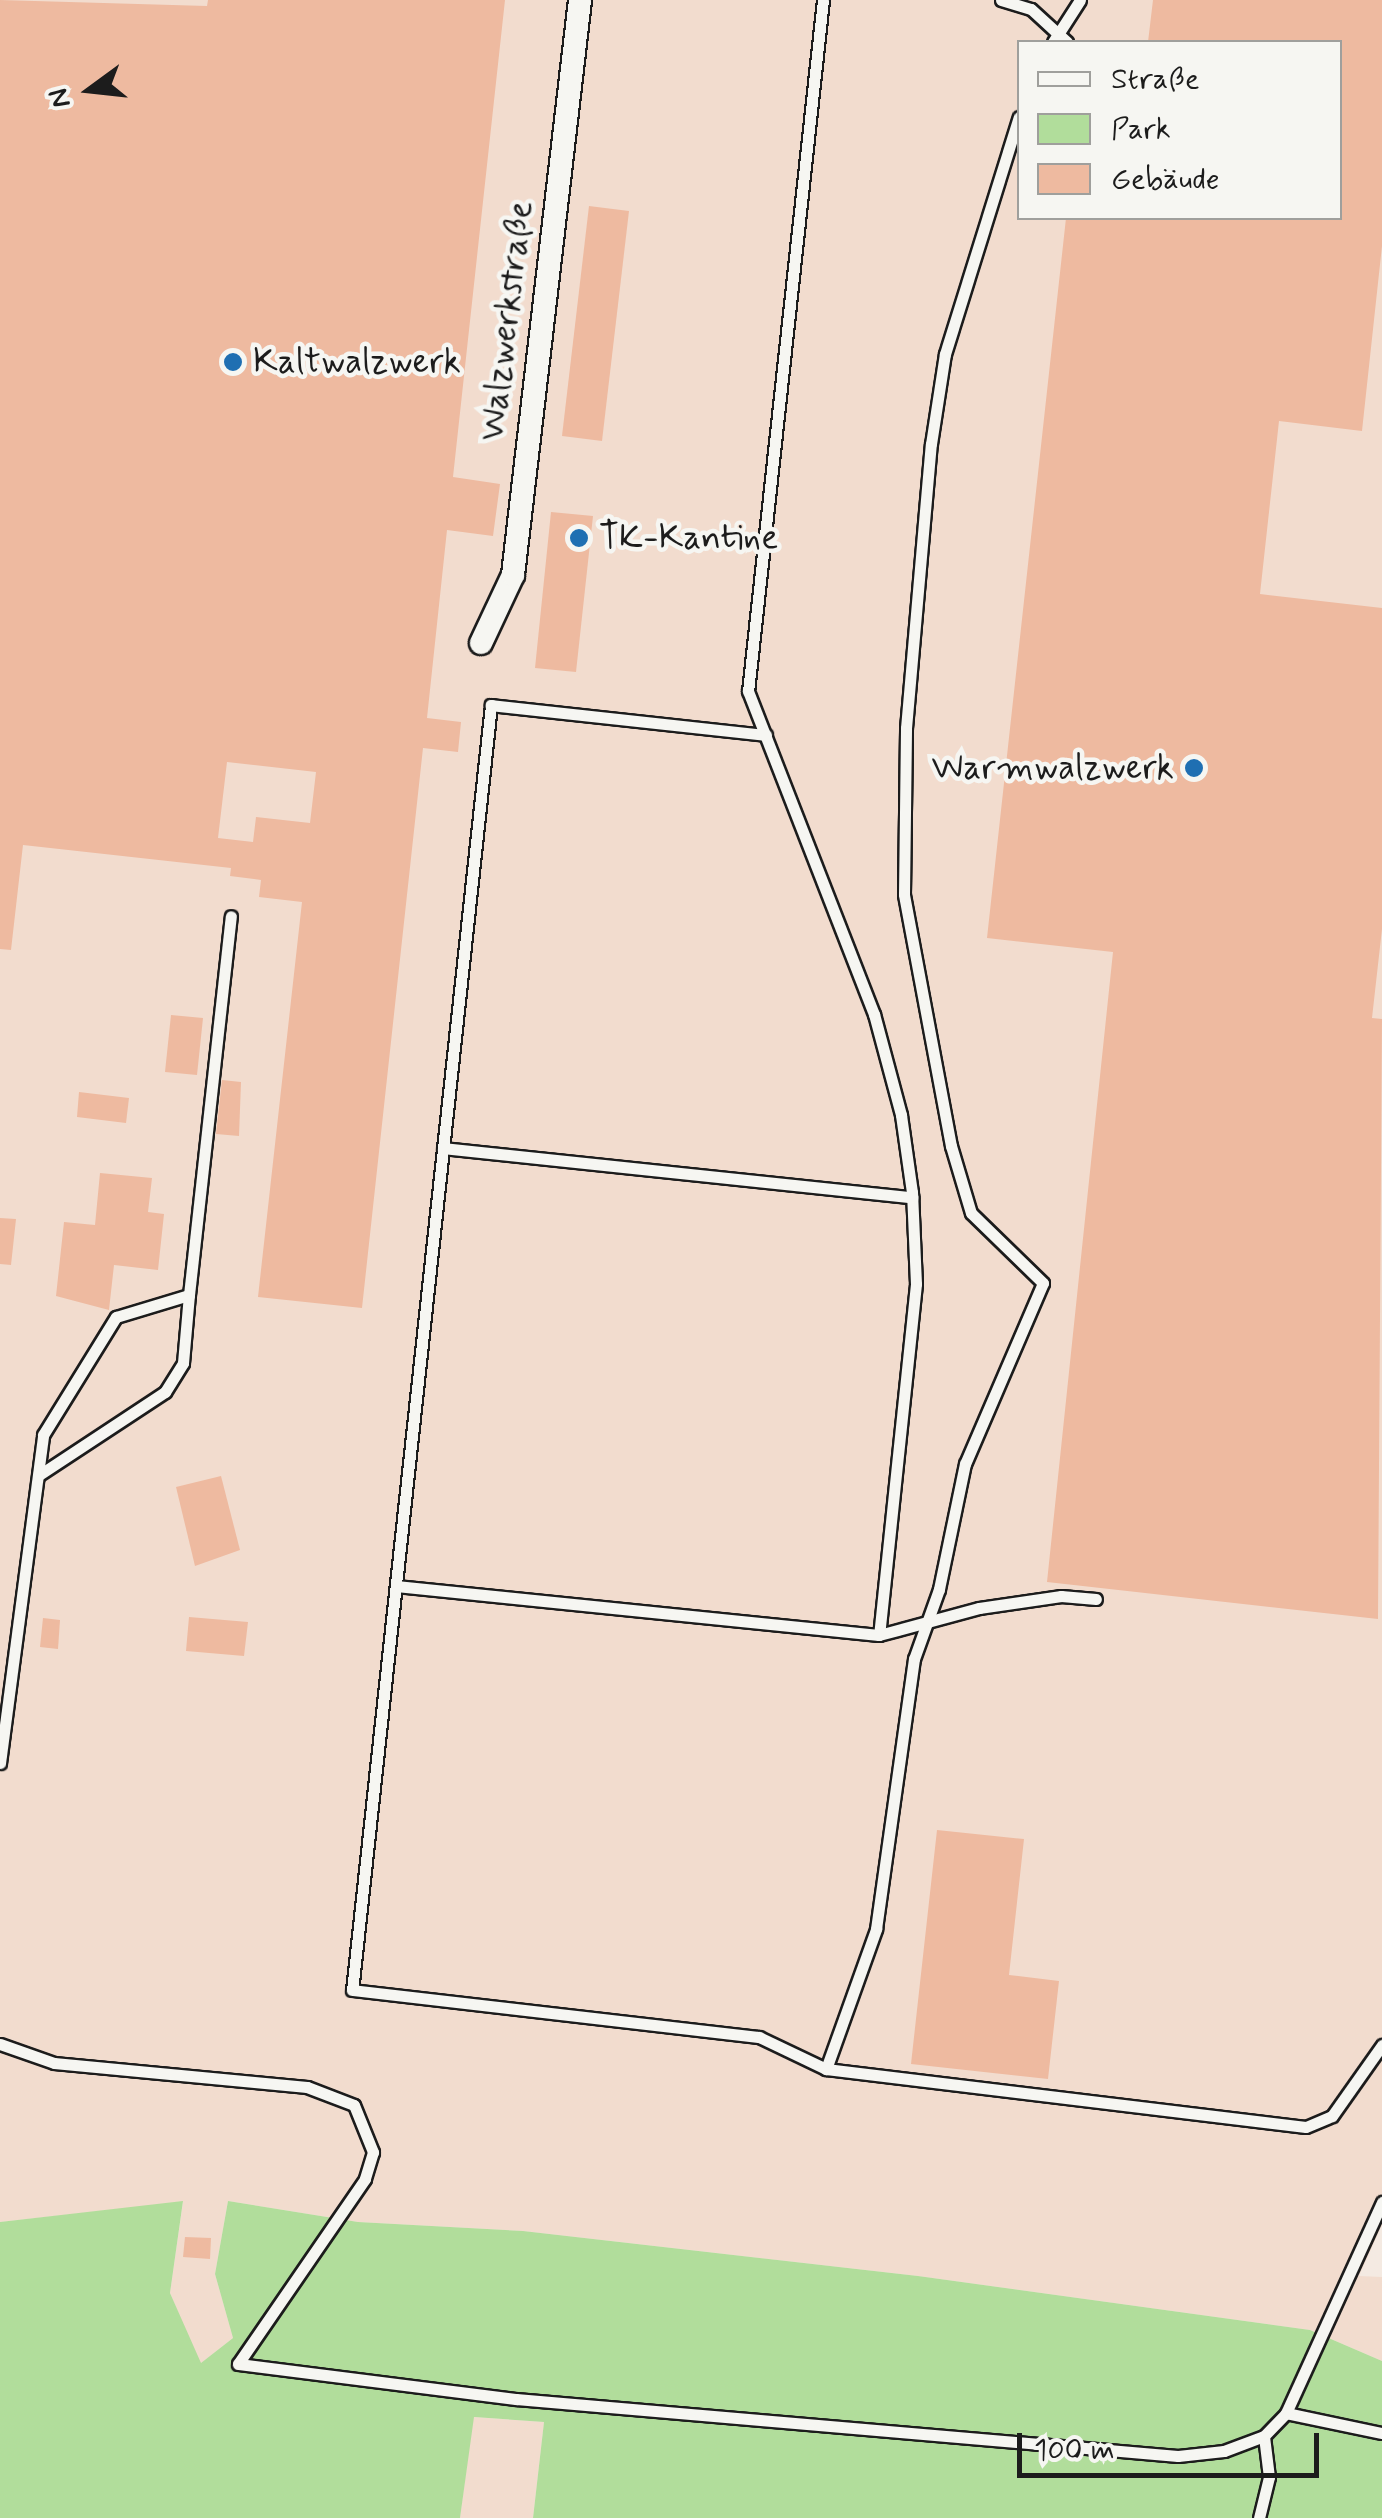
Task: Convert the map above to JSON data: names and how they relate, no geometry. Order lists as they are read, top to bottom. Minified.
{"streets":{"street":["Walzwerkstraße"]},"places":["Kaltwalzwerk","TK-Kantine","Warmwalzwerk"],"legend":["Straße","Park","Gebäude"],"scale_bar":"100 m","north":"left"}
